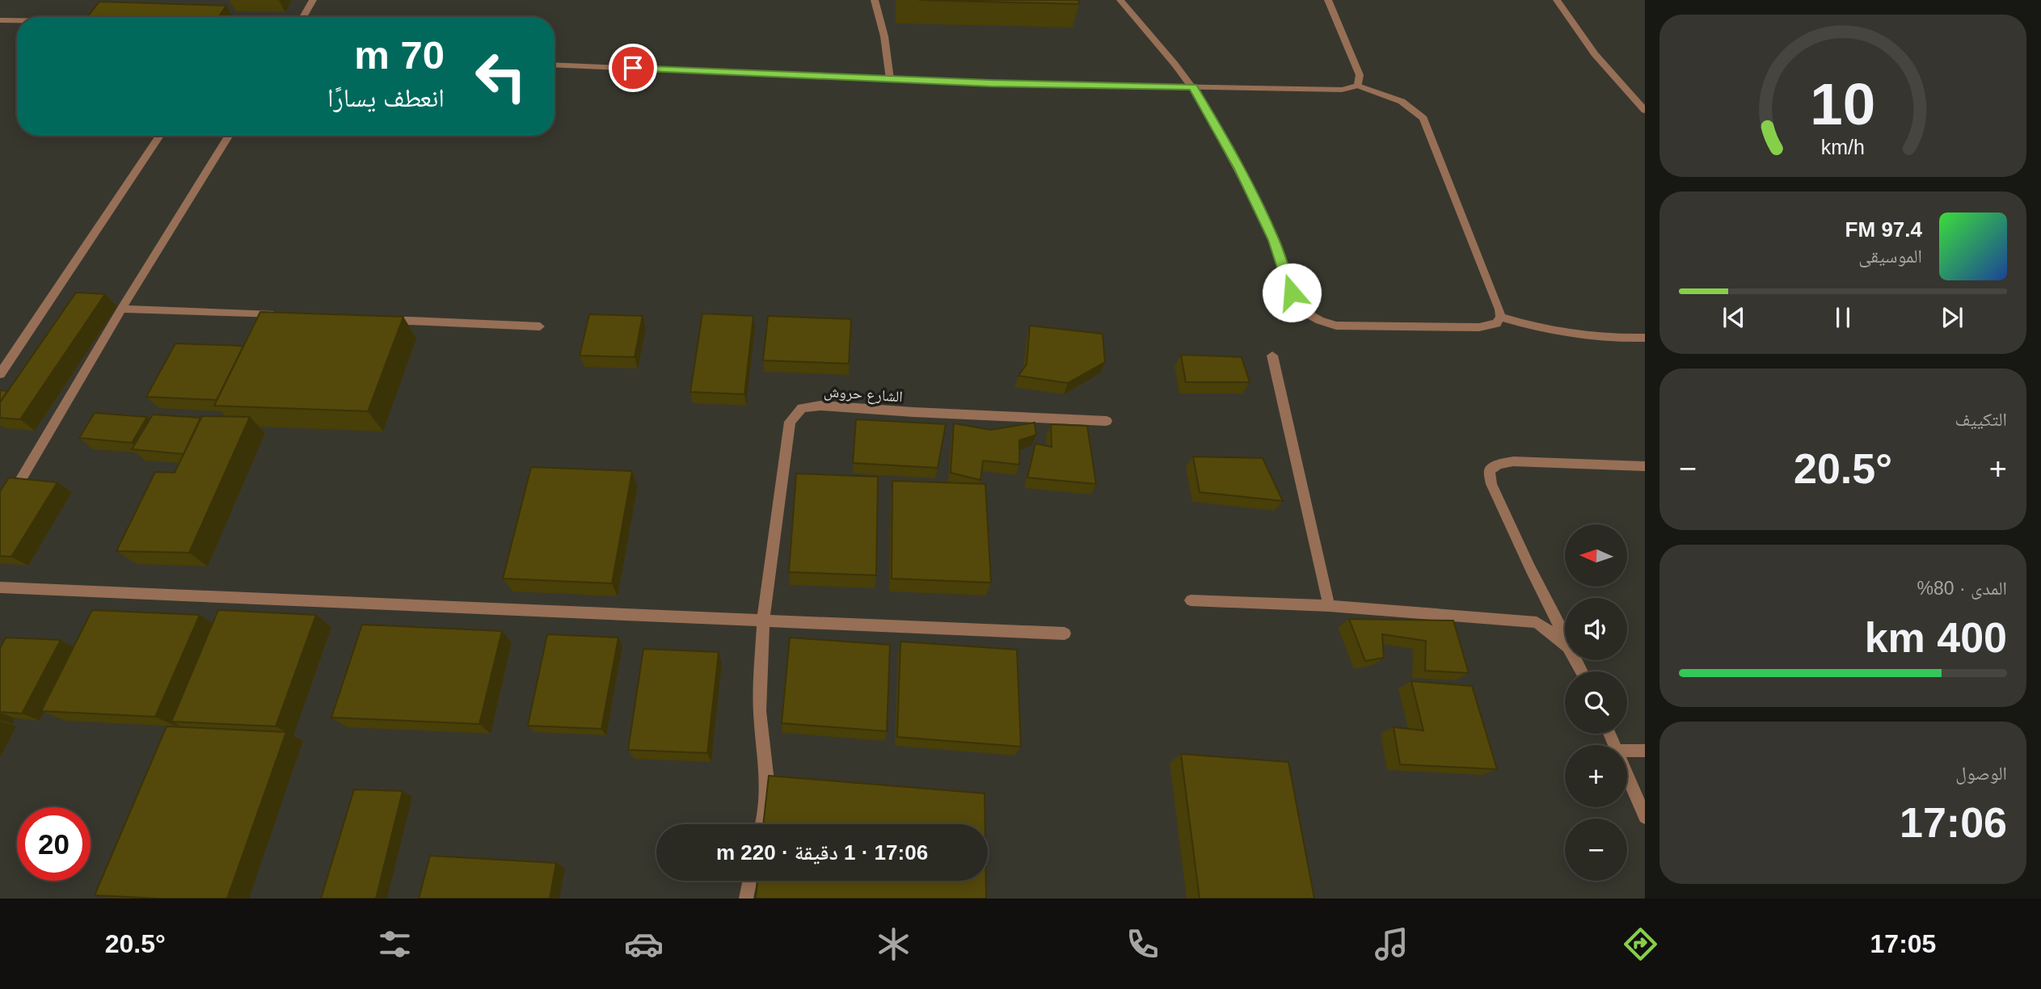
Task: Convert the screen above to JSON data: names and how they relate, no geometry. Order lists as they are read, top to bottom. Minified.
{"streets":{"street":["الشارع حروش"]},"north":"left","page":{"turn":["70 m","انعطف يسارًا"],"song":["97.4 FM","الموسيقى"],"tile":["التكييف",["المدى · 80%","400 km"],["الوصول","17:06"]],"heat":["−","20.5°","+"],"map_buttons":["+","−"],"limit":"20","trip":"17:06 · 1 دقيقة · 220 m","tabs":["17:05","20.5°"],"gauge":["10","km/h"]}}
